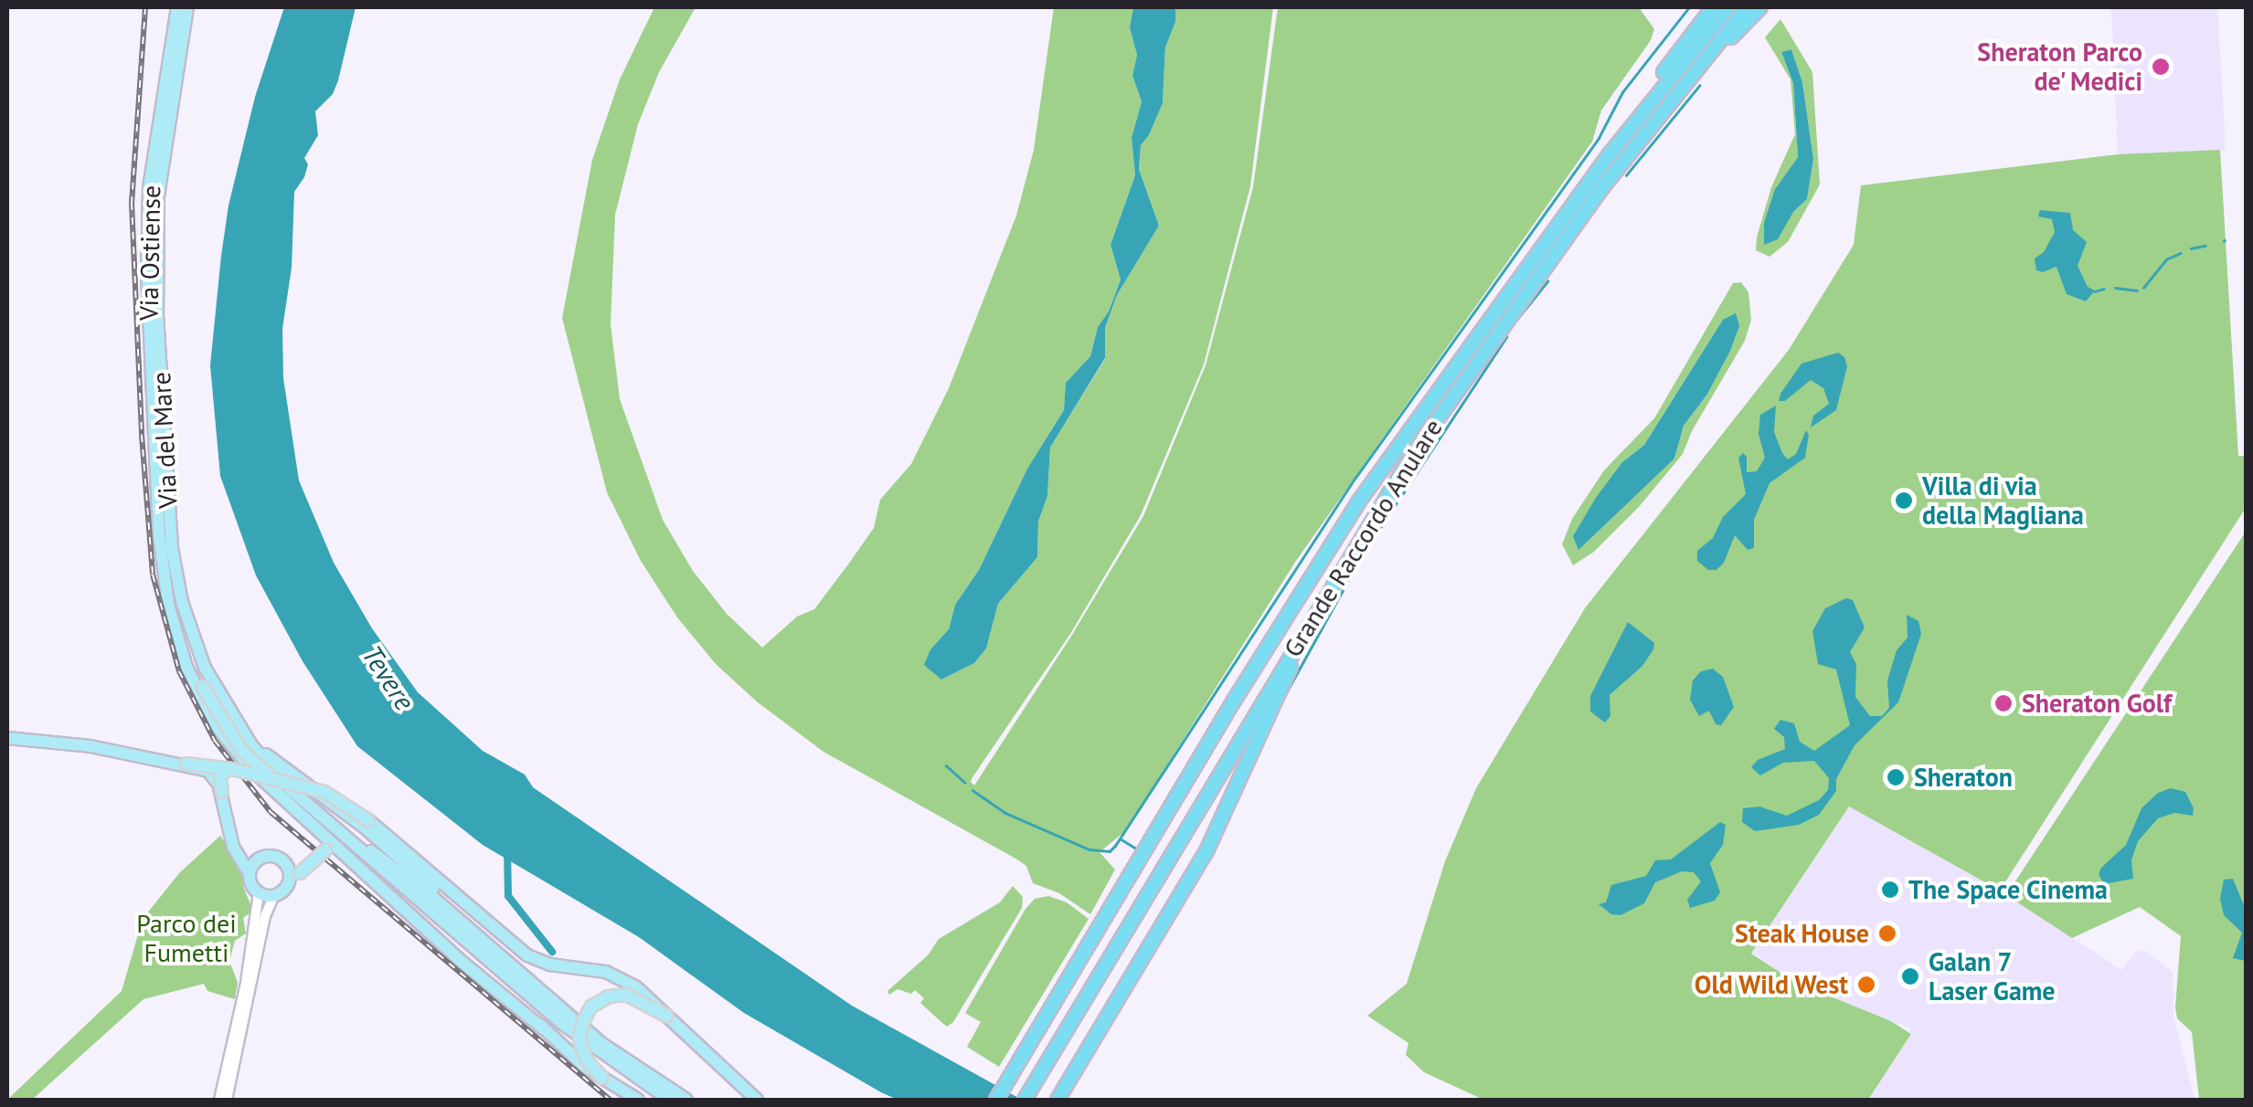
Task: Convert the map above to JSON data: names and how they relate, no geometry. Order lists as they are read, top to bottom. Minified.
{"streets":{"highway":["Grande Raccordo Anulare"],"main road":["Via Ostiense","Via del Mare"]},"water":["Tevere"],"parks":["Parco dei Fumetti"],"places":["Sheraton Parco de' Medici","Villa di via della Magliana","Sheraton Golf","Sheraton","The Space Cinema","Steak House","Galan 7 Laser Game","Old Wild West"]}
